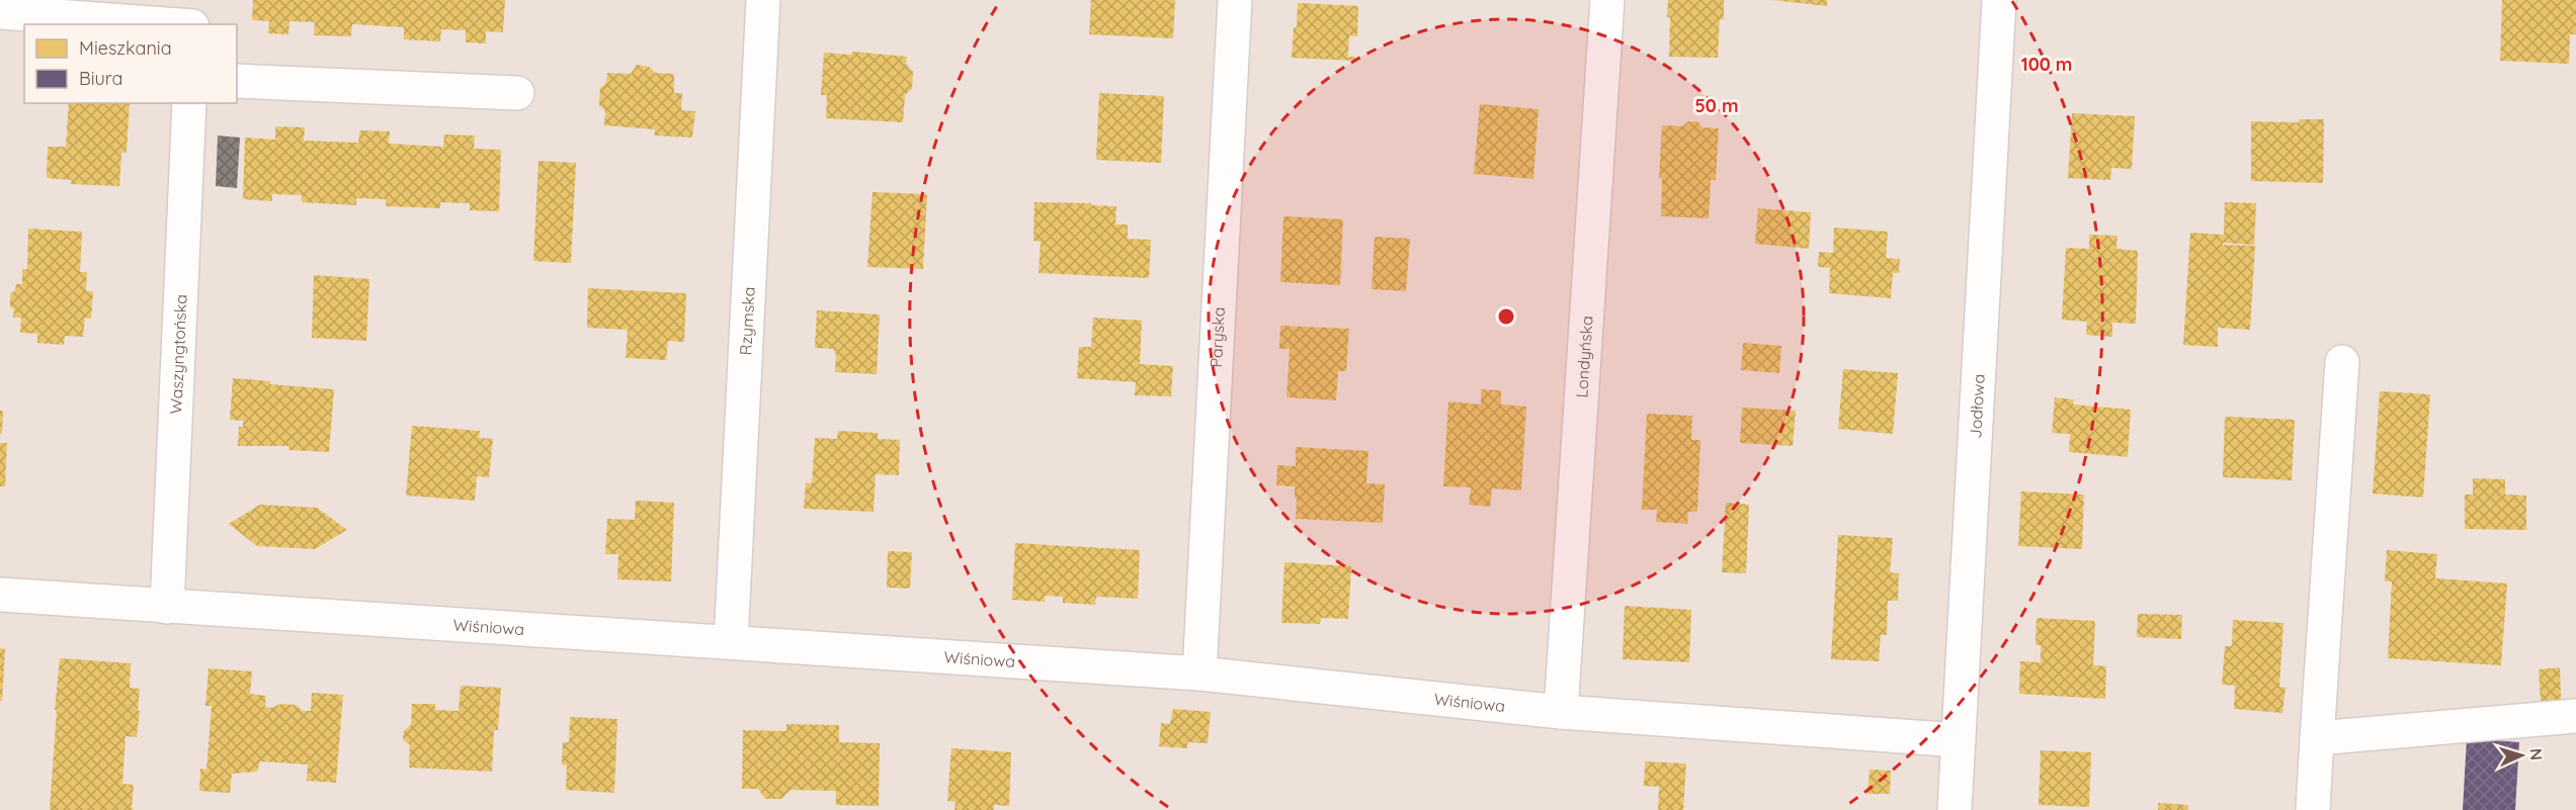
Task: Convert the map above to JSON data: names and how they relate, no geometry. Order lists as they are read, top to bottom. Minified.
{"streets":{"street":["Rzymska","Paryska","Waszyngtońska","Londyńska","Jodłowa","Wiśniowa"]},"crossings":[["Rzymska","Wiśniowa"],["Paryska","Wiśniowa"],["Waszyngtońska","Wiśniowa"],["Londyńska","Wiśniowa"],["Jodłowa","Wiśniowa"]],"legend":["Mieszkania","Biura"],"north":"right","rings":["100 m","50 m"]}
